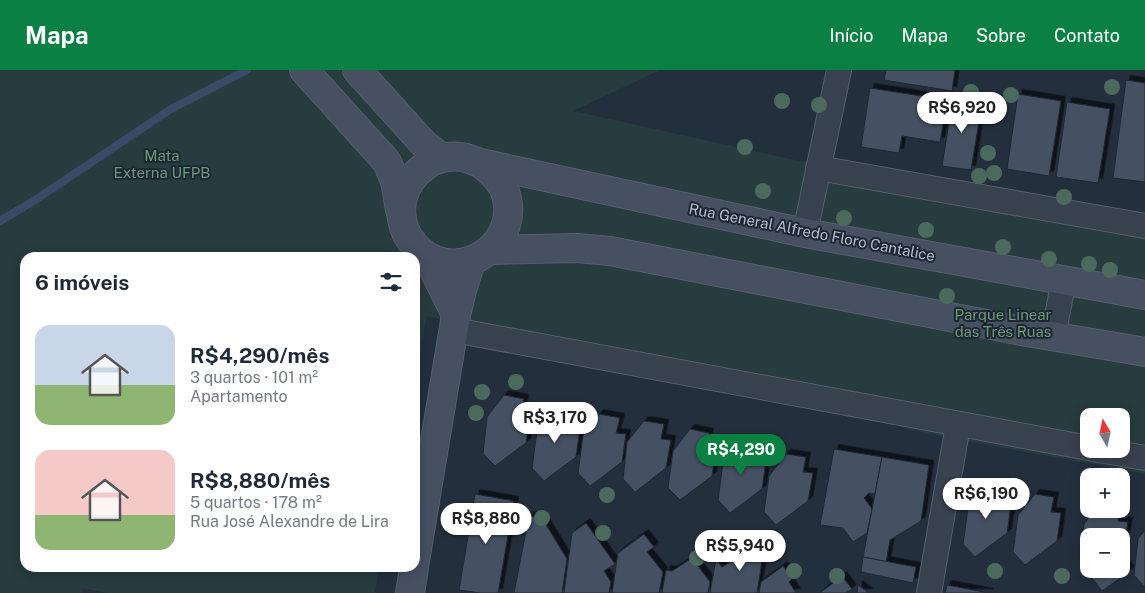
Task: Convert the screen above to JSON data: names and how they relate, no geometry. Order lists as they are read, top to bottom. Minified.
{"streets":{"main road":["Rua General Alfredo Floro Cantalice"]},"parks":["Mata Externa UFPB","Parque Linear das Três Ruas"],"north":"top","page":{"header":"Mapa","nav":["Início","Mapa","Sobre","Contato"],"price":["R$6,920","R$3,170","R$4,290","R$6,190","R$8,880","R$5,940"],"heading":"6 imóveis","list":[{"name":"R$4,290/mês","note":"3 quartos · 101 m² · Apartamento"},{"name":"R$8,880/mês","note":"5 quartos · 178 m² · Rua José Alexandre de Lira"}],"map_buttons":["+","−"]}}
